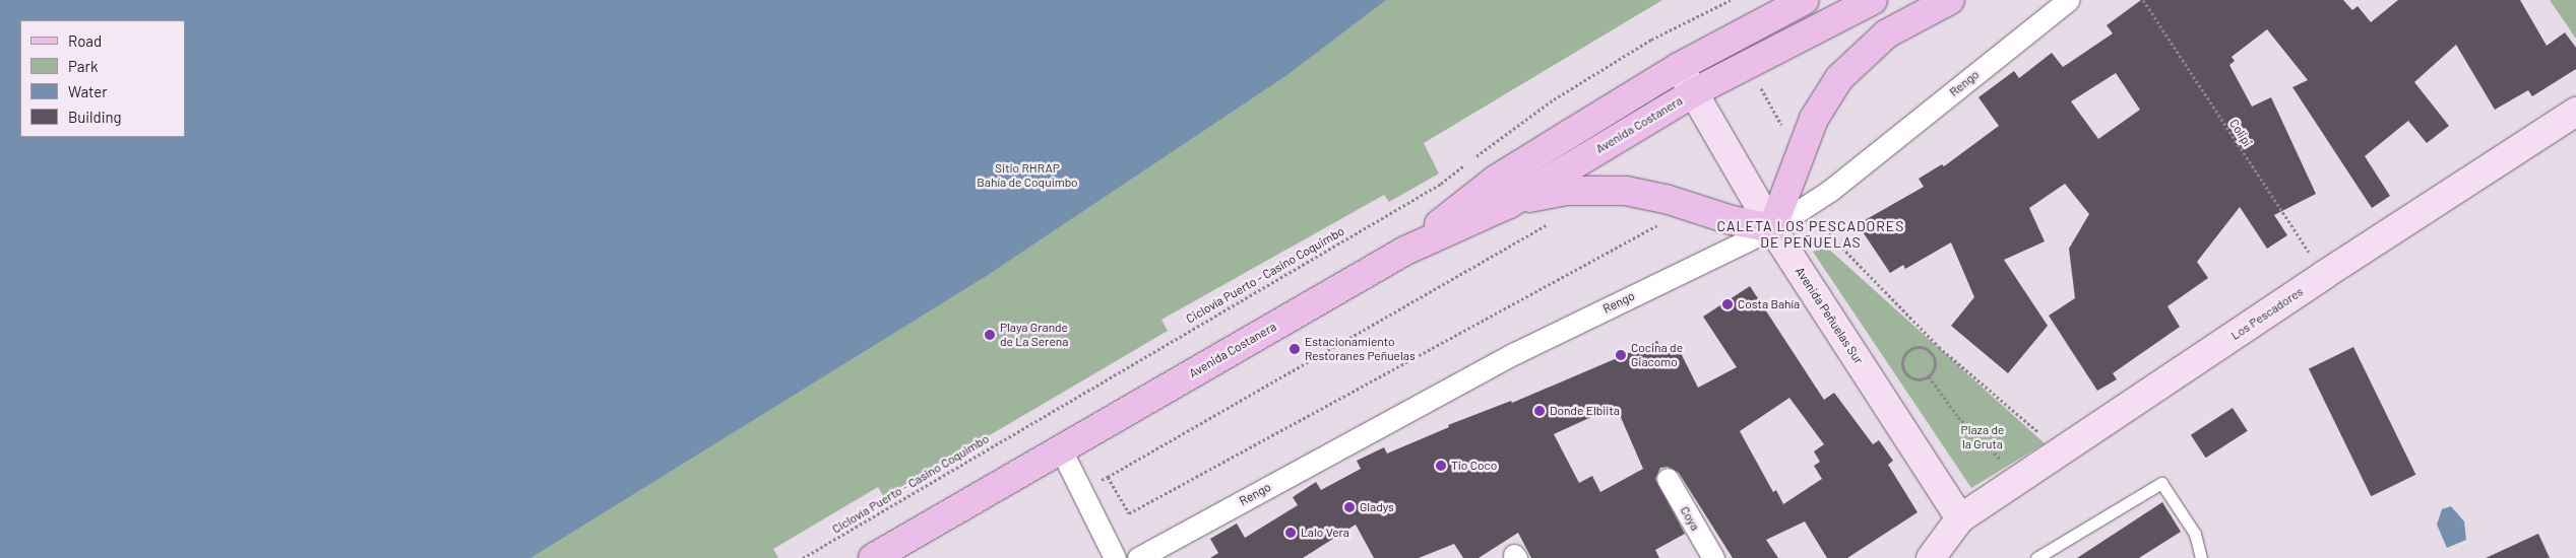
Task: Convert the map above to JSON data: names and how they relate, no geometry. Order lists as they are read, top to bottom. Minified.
{"streets":{"main road":["Avenida Costanera"],"street":["Rengo","Los Pescadores","Avenida Peñuelas Sur","Coya"],"path":["Colipi","Ciclovía Puerto - Casino Coquimbo"]},"crossings":[["Rengo","Avenida Peñuelas Sur"],["Avenida Costanera","Avenida Peñuelas Sur"],["Colipi","Los Pescadores"],["Los Pescadores","Avenida Peñuelas Sur"]],"districts":["CALETA LOS PESCADORES DE PEÑUELAS"],"parks":["Sitio RHRAP Bahía de Coquimbo","Plaza de la Gruta"],"places":["Costa Bahía","Playa Grande de La Serena","Estacionamiento Restoranes Peñuelas","Cocina de Giacomo","Donde Elbiita","Tio Coco","Gladys","Lalo Vera"],"legend":["Road","Park","Water","Building"]}
